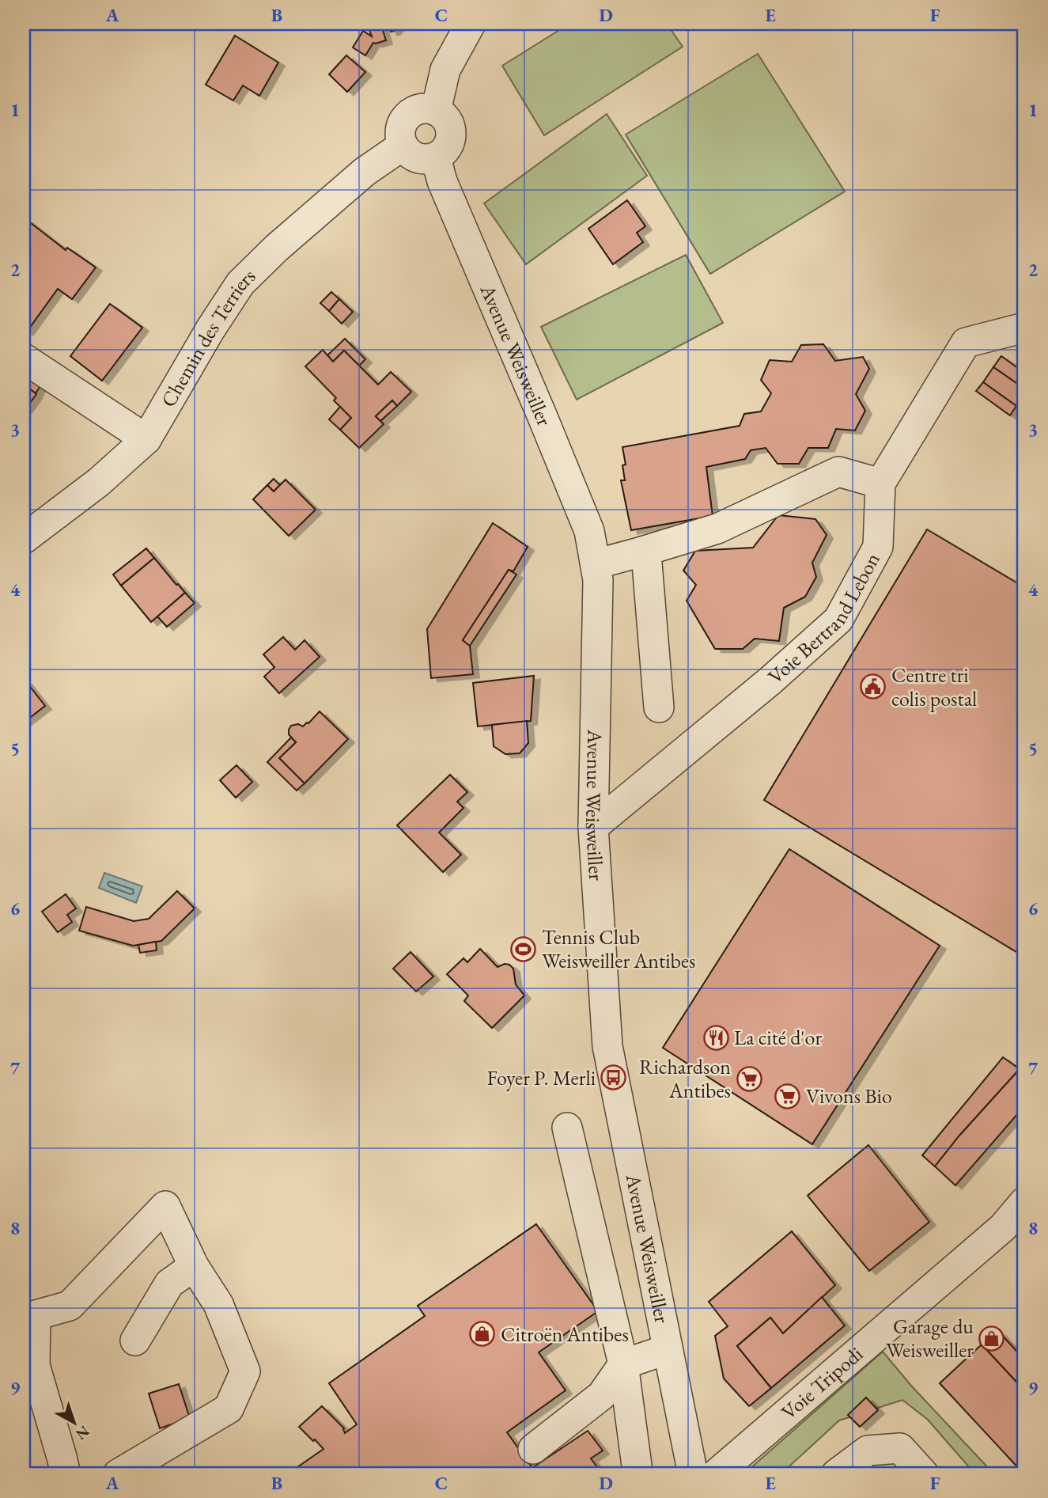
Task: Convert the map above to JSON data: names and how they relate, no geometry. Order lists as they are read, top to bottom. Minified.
{"streets":{"street":["Chemin des Terriers","Avenue Weisweiller","Voie Bertrand Lebon","Voie Tripodi"]},"crossings":[["Chemin des Terriers","Avenue Weisweiller"],["Avenue Weisweiller","Voie Bertrand Lebon"]],"places":{"public building":["Centre tri colis postal"],"sports":["Tennis Club Weisweiller Antibes"],"restaurant":["La cité d'or"],"bus stop":["Foyer P. Merli"],"supermarket":["Richardson Antibes","Vivons Bio"],"shop":["Citroën Antibes","Garage du Weisweiller"]},"north":"bottom right","grid":{"columns":["A","B","C","D","E","F"],"rows":["1","2","3","4","5","6","7","8","9"]}}
